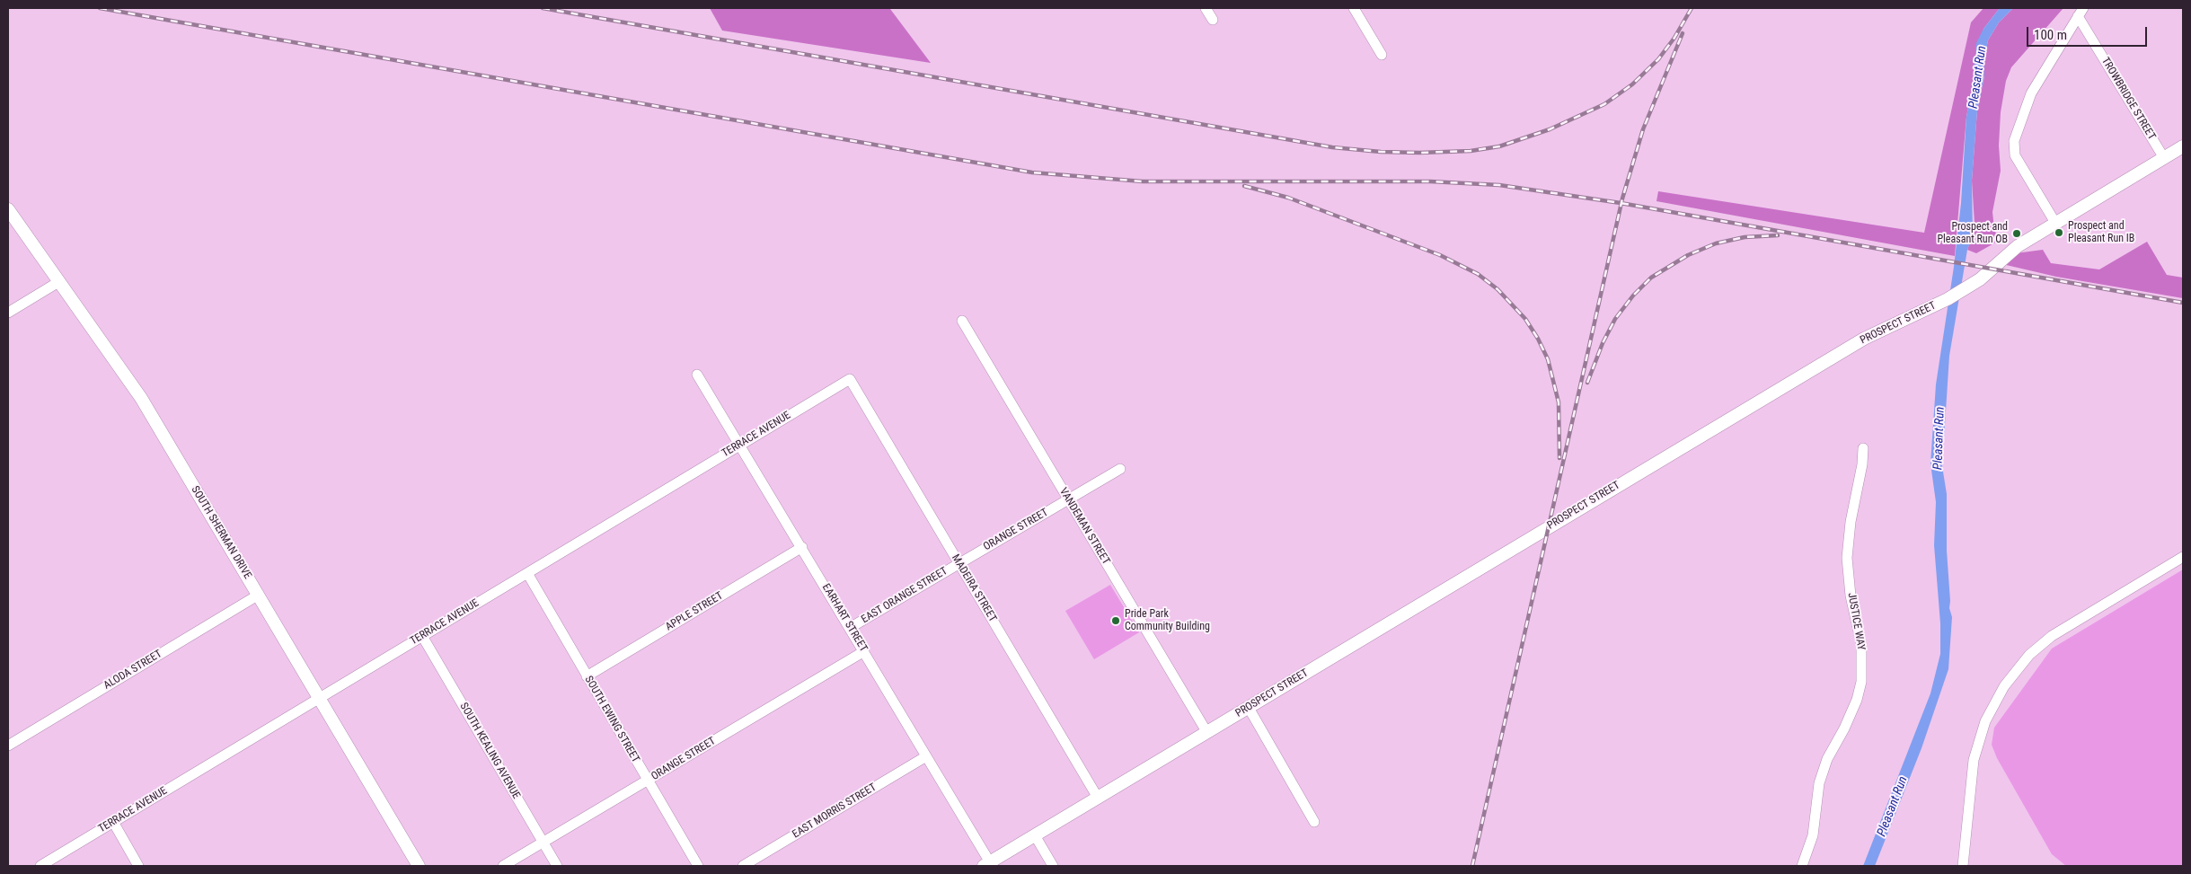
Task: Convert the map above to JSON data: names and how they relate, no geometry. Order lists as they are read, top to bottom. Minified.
{"streets":{"main road":["PROSPECT STREET","SOUTH SHERMAN DRIVE"],"street":["TROWBRIDGE STREET","TERRACE AVENUE","VANDEMAN STREET","ORANGE STREET","MADEIRA STREET","EAST ORANGE STREET","APPLE STREET","EARHART STREET","JUSTICE WAY","ALODA STREET","SOUTH EWING STREET","SOUTH KEALING AVENUE","EAST MORRIS STREET"]},"crossings":[["TROWBRIDGE STREET","PROSPECT STREET"],["PROSPECT STREET","VANDEMAN STREET"],["PROSPECT STREET","MADEIRA STREET"],["PROSPECT STREET","EARHART STREET"],["TERRACE AVENUE","SOUTH SHERMAN DRIVE"],["TERRACE AVENUE","MADEIRA STREET"],["TERRACE AVENUE","EARHART STREET"],["TERRACE AVENUE","SOUTH EWING STREET"],["TERRACE AVENUE","SOUTH KEALING AVENUE"],["VANDEMAN STREET","ORANGE STREET"],["ORANGE STREET","MADEIRA STREET"],["ORANGE STREET","EAST ORANGE STREET"],["ORANGE STREET","EARHART STREET"],["ORANGE STREET","SOUTH EWING STREET"],["ORANGE STREET","SOUTH KEALING AVENUE"],["SOUTH SHERMAN DRIVE","ALODA STREET"],["MADEIRA STREET","EAST ORANGE STREET"],["EAST ORANGE STREET","EARHART STREET"],["APPLE STREET","EARHART STREET"],["APPLE STREET","SOUTH EWING STREET"],["EARHART STREET","EAST MORRIS STREET"]],"water":["Pleasant Run"],"places":["Prospect and Pleasant Run IB","Prospect and Pleasant Run OB","Pride Park Community Building"],"scale_bar":"100 m"}
